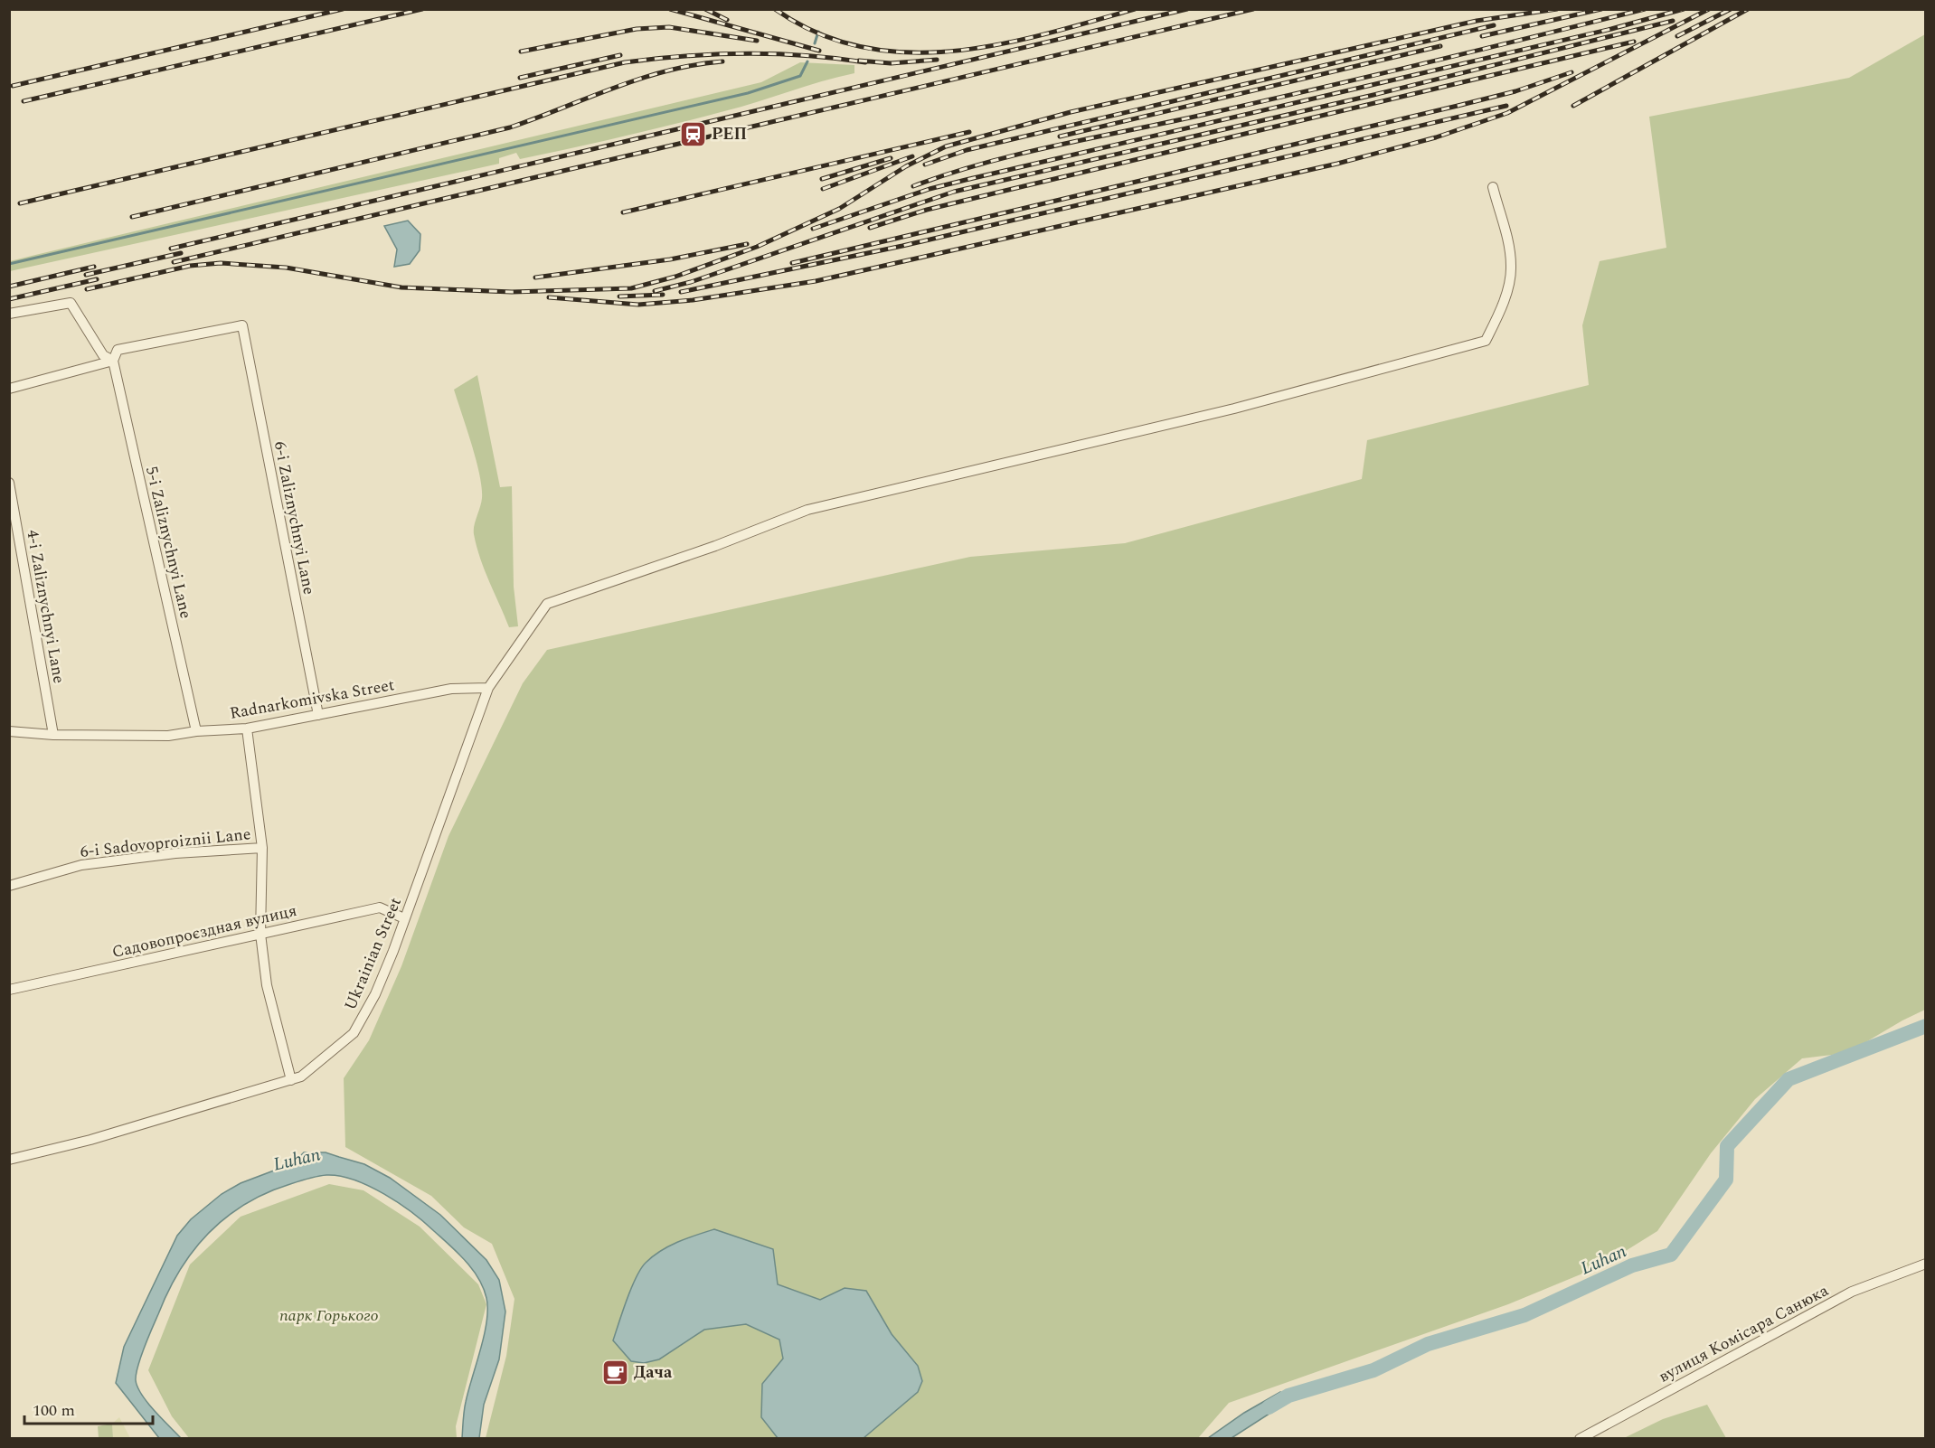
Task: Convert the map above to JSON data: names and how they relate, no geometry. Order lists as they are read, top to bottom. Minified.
{"streets":{"street":["6-i Zaliznychnyi Lane","5-i Zaliznychnyi Lane","4-i Zaliznychnyi Lane","Radnarkomivska Street","6-i Sadovoproiznii Lane","Садовопроєздная вулиця","Ukrainian Street","вулиця Комісара Санюка"]},"crossings":[["6-i Zaliznychnyi Lane","5-i Zaliznychnyi Lane"],["6-i Zaliznychnyi Lane","Radnarkomivska Street"],["5-i Zaliznychnyi Lane","Radnarkomivska Street"],["4-i Zaliznychnyi Lane","Radnarkomivska Street"],["Radnarkomivska Street","Ukrainian Street"],["Садовопроєздная вулиця","Ukrainian Street"]],"water":["Luhan"],"parks":["парк Горького"],"places":{"station":["РЕП"],"cafe":["Дача"]},"scale_bar":"100 m"}
